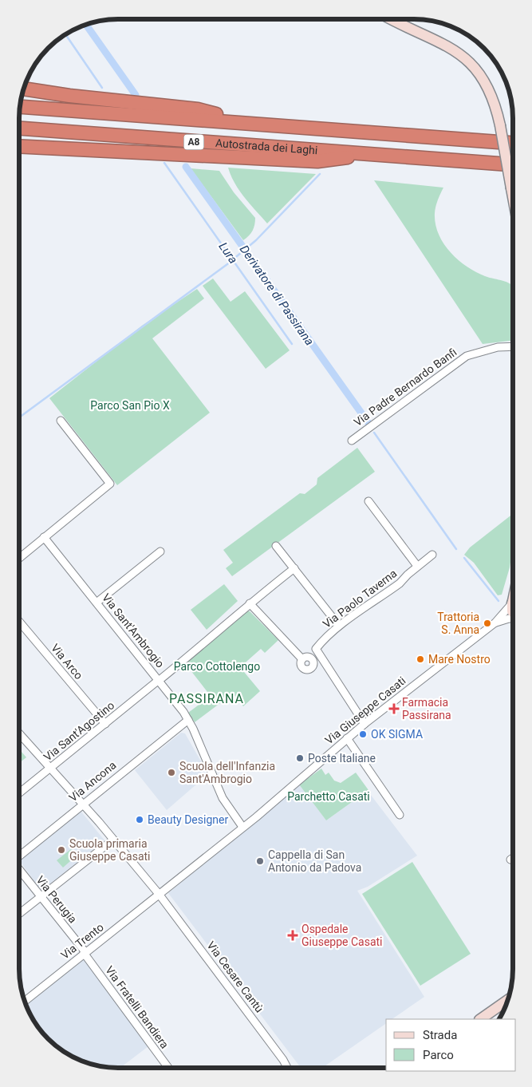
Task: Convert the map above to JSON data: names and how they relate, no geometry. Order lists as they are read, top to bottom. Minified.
{"streets":{"highway":["A8","Autostrada dei Laghi"],"street":["Via Padre Bernardo Banfi","Via Paolo Taverna","Via Sant'Ambrogio","Via Arco","Via Giuseppe Casati","Via Sant'Agostino","Via Ancona","Via Perugia","Via Trento","Via Cesare Cantù","Via Fratelli Bandiera"]},"crossings":[["Via Sant'Ambrogio","Via Giuseppe Casati"],["Via Sant'Ambrogio","Via Sant'Agostino"],["Via Sant'Ambrogio","Via Ancona"],["Via Arco","Via Sant'Agostino"],["Via Giuseppe Casati","Via Trento"],["Via Giuseppe Casati","Via Cesare Cantù"],["Via Sant'Agostino","Via Cesare Cantù"],["Via Ancona","Via Cesare Cantù"],["Via Perugia","Via Trento"],["Via Perugia","Via Fratelli Bandiera"],["Via Trento","Via Cesare Cantù"],["Via Trento","Via Fratelli Bandiera"]],"districts":["PASSIRANA"],"water":["Lura","Derivatore di Passirana"],"parks":["Parco San Pio X","Parco Cottolengo","Parchetto Casati"],"places":{"other":["Trattoria S. Anna","Mare Nostro","OK SIGMA","Poste Italiane","Scuola dell'Infanzia Sant'Ambrogio","Beauty Designer","Scuola primaria Giuseppe Casati","Cappella di San Antonio da Padova"],"health":["Farmacia Passirana","Ospedale Giuseppe Casati"]},"legend":["Strada","Parco"]}
